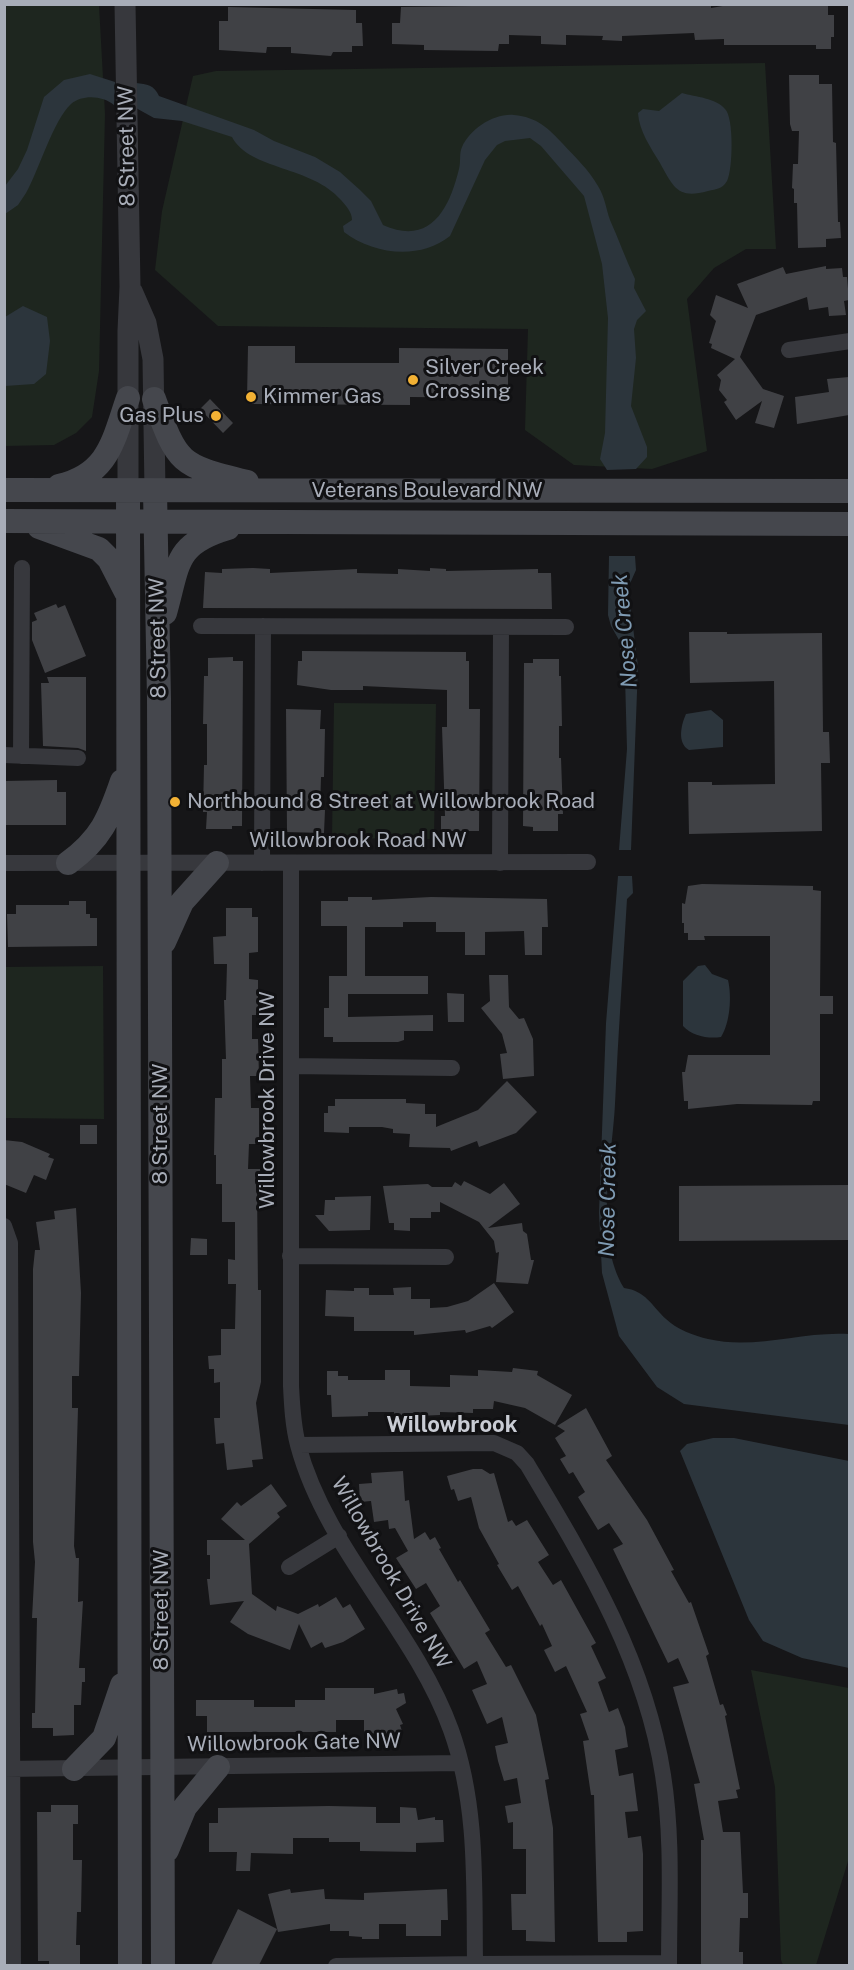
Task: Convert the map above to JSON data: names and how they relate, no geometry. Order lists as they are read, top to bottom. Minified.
{"streets":{"main road":["8 Street NW","Veterans Boulevard NW"],"street":["Willowbrook Road NW","Willowbrook Drive NW","Willowbrook Gate NW"]},"crossings":[["8 Street NW","Veterans Boulevard NW"],["8 Street NW","Willowbrook Road NW"],["8 Street NW","Willowbrook Gate NW"],["Willowbrook Road NW","Willowbrook Drive NW"],["Willowbrook Drive NW","Willowbrook Gate NW"]],"districts":["Willowbrook"],"water":["Nose Creek"],"places":["Silver Creek Crossing","Kimmer Gas","Gas Plus","Northbound 8 Street at Willowbrook Road"]}
